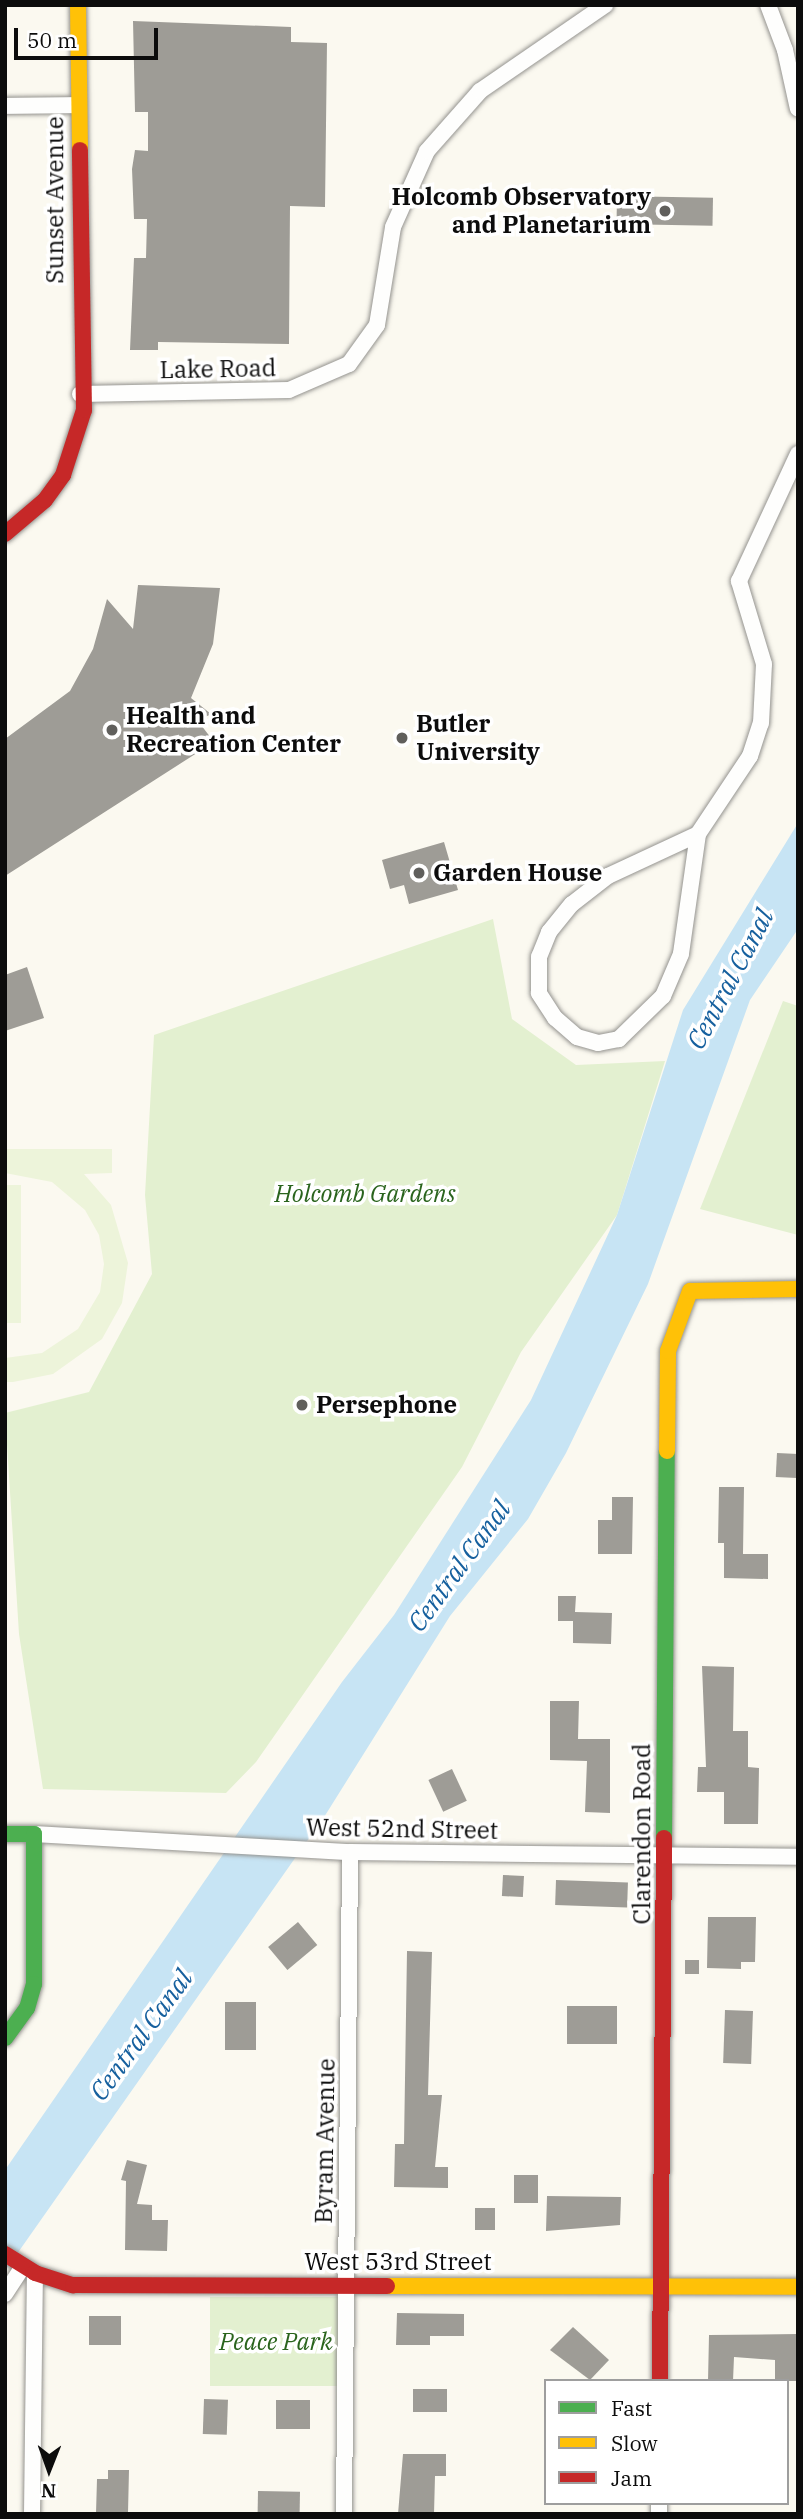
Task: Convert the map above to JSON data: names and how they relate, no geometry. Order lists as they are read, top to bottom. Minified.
{"streets":{"street":["Sunset Avenue","Lake Road","West 52nd Street","Clarendon Road","Byram Avenue","West 53rd Street"]},"crossings":[["Sunset Avenue","Lake Road"],["West 52nd Street","Clarendon Road"],["West 52nd Street","Byram Avenue"],["Clarendon Road","West 53rd Street"],["Byram Avenue","West 53rd Street"]],"water":["Central Canal"],"parks":["Holcomb Gardens","Peace Park"],"places":["Holcomb Observatory and Planetarium","Health and Recreation Center","Butler University","Garden House","Persephone"],"legend":["Fast","Slow","Jam"],"scale_bar":"50 m","north":"bottom"}
